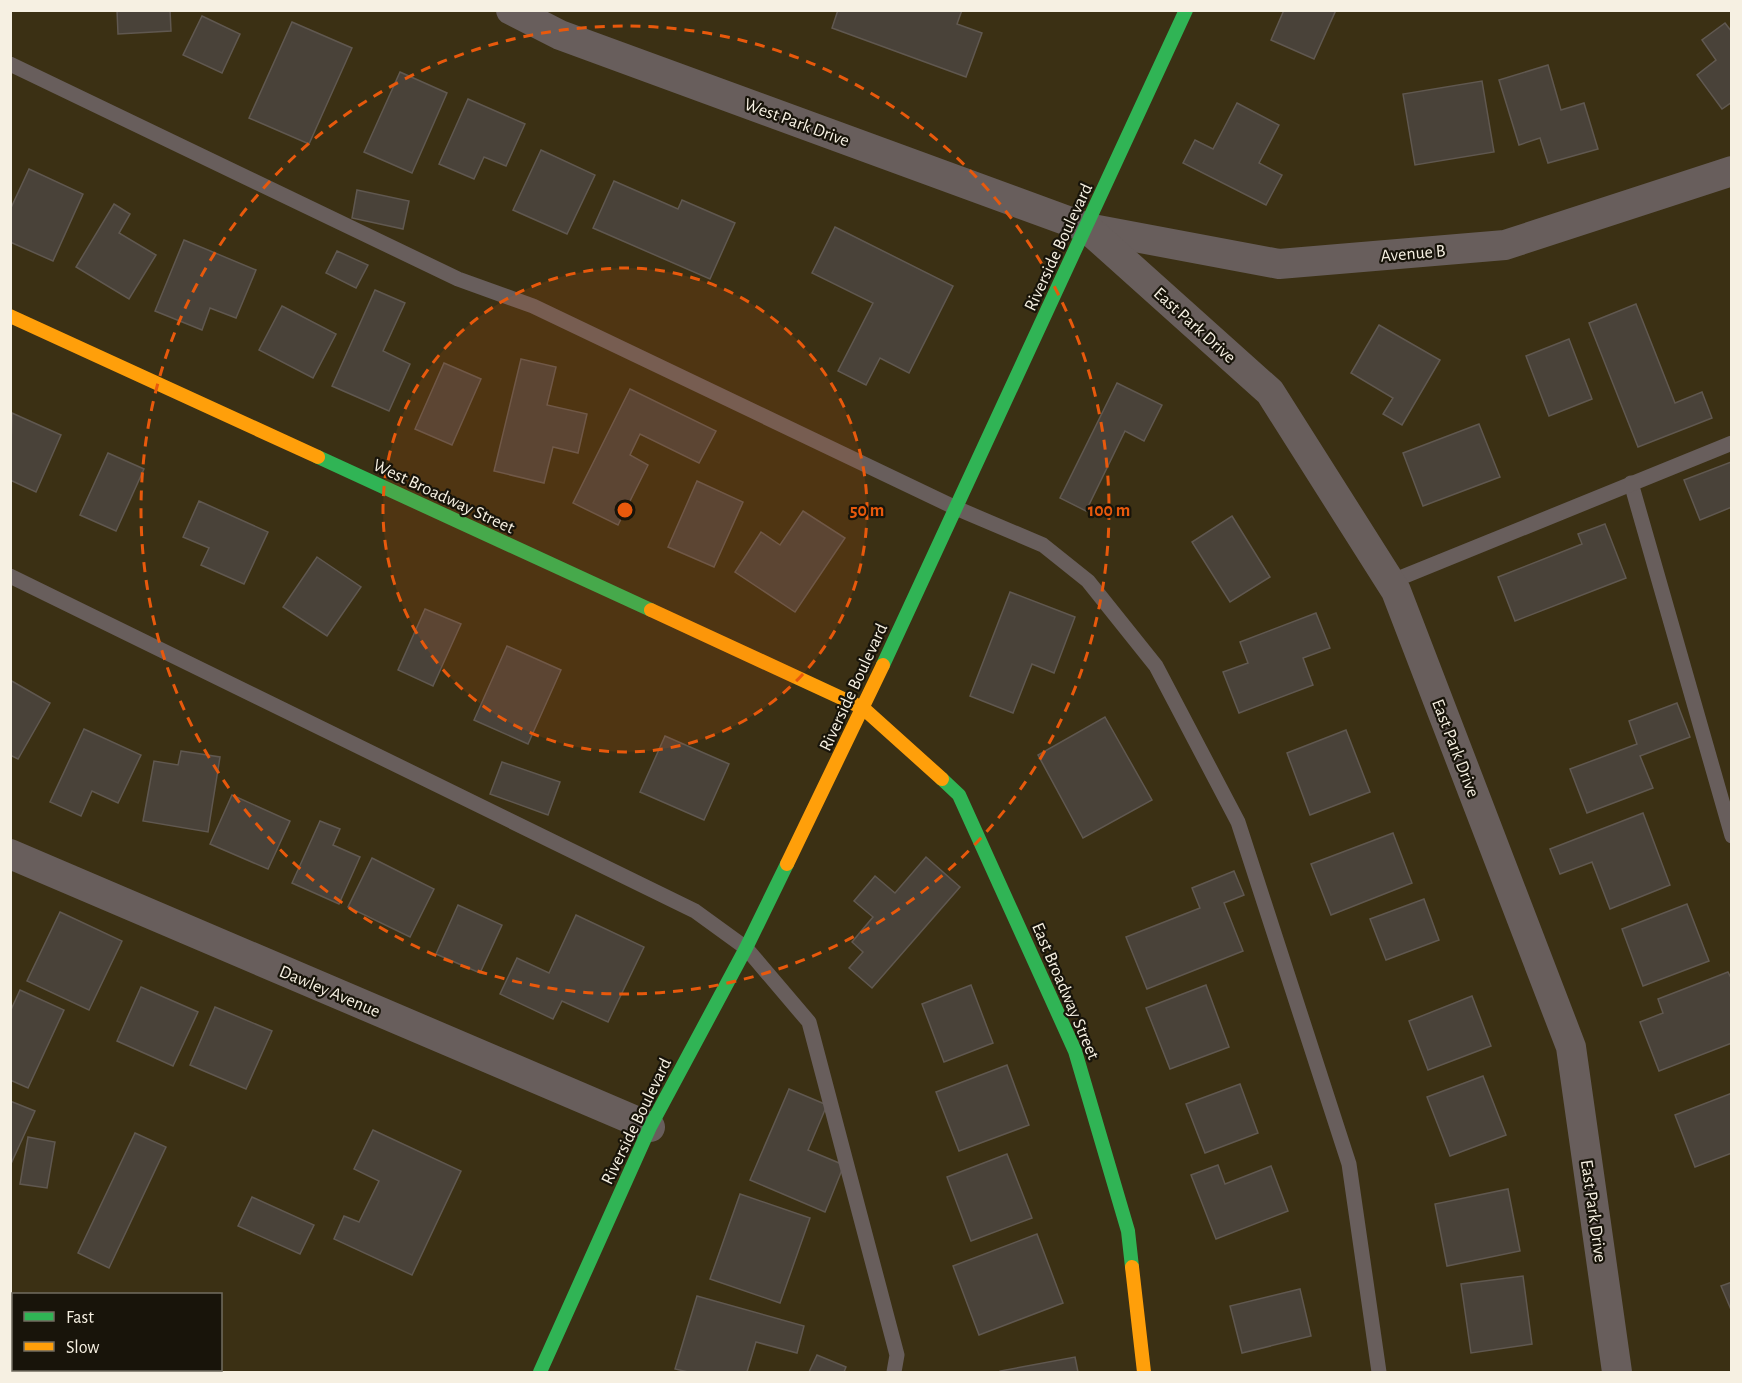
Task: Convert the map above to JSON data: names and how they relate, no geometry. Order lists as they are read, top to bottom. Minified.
{"streets":{"street":["West Park Drive","Riverside Boulevard","Avenue B","East Park Drive","West Broadway Street","Dawley Avenue","East Broadway Street"]},"crossings":[["West Park Drive","Riverside Boulevard"],["West Park Drive","Avenue B"],["West Park Drive","East Park Drive"],["Riverside Boulevard","Avenue B"],["Riverside Boulevard","East Park Drive"],["Riverside Boulevard","West Broadway Street"],["Riverside Boulevard","Dawley Avenue"],["Riverside Boulevard","East Broadway Street"],["Avenue B","East Park Drive"],["West Broadway Street","East Broadway Street"]],"legend":["Fast","Slow"],"rings":["50 m","100 m"]}
